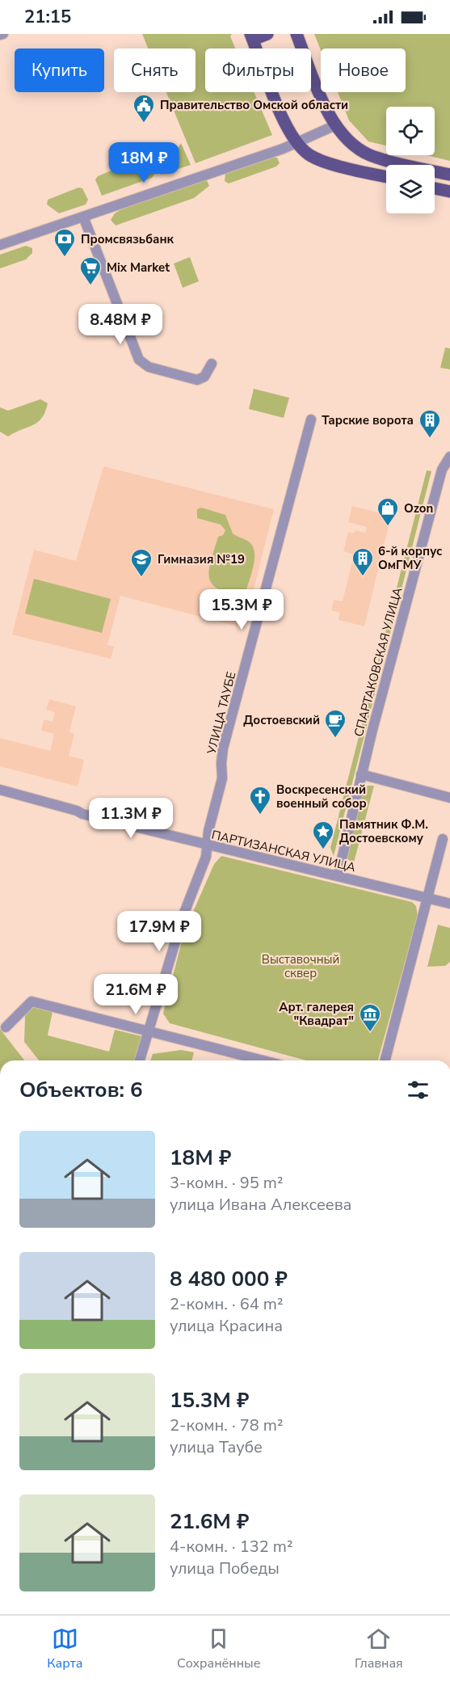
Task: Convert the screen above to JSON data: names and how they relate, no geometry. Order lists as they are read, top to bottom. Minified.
{"streets":{"street":["СПАРТАКОВСКАЯ УЛИЦА","УЛИЦА ТАУБЕ","ПАРТИЗАНСКАЯ УЛИЦА"]},"crossings":[["СПАРТАКОВСКАЯ УЛИЦА","ПАРТИЗАНСКАЯ УЛИЦА"],["УЛИЦА ТАУБЕ","ПАРТИЗАНСКАЯ УЛИЦА"]],"parks":["Выставочный сквер"],"places":{"public building":["Правительство Омской области"],"bank":["Промсвязьбанк"],"supermarket":["Mix Market"],"building":["Тарские ворота","6-й корпус ОмГМУ"],"shop":["Ozon"],"school or university":["Гимназия №19"],"cafe":["Достоевский"],"church":["Воскресенский военный собор"],"place":["Памятник Ф.М. Достоевскому"],"museum":["Арт. галерея \"Квадрат\""]},"page":{"status":"21:15","chip":["Купить","Снять","Фильтры","Новое"],"price":["18M ₽","8.48M ₽","15.3M ₽","11.3M ₽","17.9M ₽","21.6M ₽"],"heading":"Объектов: 6","list":[{"name":"18M ₽","note":"3-комн. · 95 m² · улица Ивана Алексеева"},{"name":"8 480 000 ₽","note":"2-комн. · 64 m² · улица Красина"},{"name":"15.3M ₽","note":"2-комн. · 78 m² · улица Таубе"},{"name":"21.6M ₽","note":"4-комн. · 132 m² · улица Победы"}],"tabs":["Карта","Сохранённые","Главная"]}}
